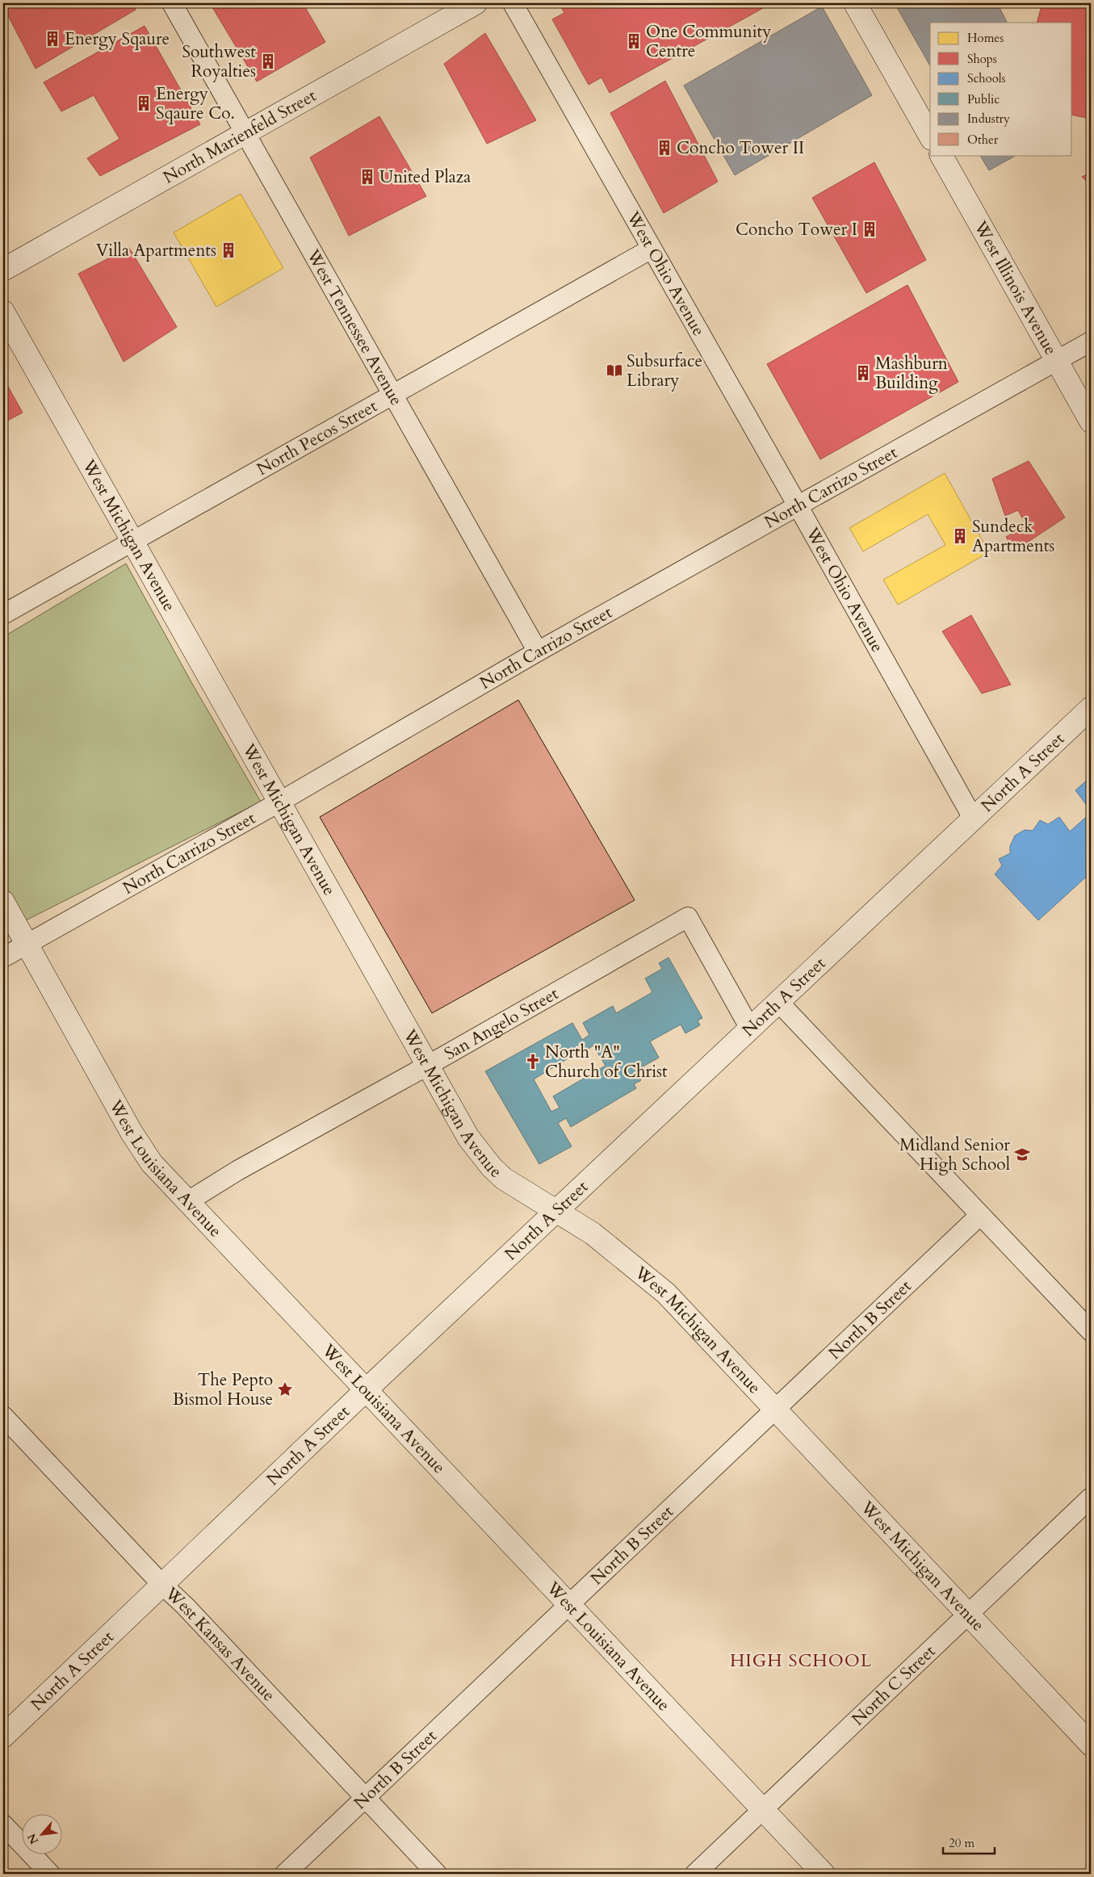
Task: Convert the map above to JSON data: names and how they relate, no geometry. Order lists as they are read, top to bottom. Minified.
{"streets":{"street":["North Marienfeld Street","West Ohio Avenue","West Illinois Avenue","West Tennessee Avenue","North Pecos Street","North Carrizo Street","West Michigan Avenue","North A Street","San Angelo Street","West Louisiana Avenue","North B Street","West Kansas Avenue","North C Street"]},"crossings":[["North Marienfeld Street","West Tennessee Avenue"],["West Ohio Avenue","North Pecos Street"],["West Ohio Avenue","North Carrizo Street"],["West Ohio Avenue","North A Street"],["West Illinois Avenue","North Carrizo Street"],["West Tennessee Avenue","North Pecos Street"],["West Tennessee Avenue","North Carrizo Street"],["North Pecos Street","West Michigan Avenue"],["North Carrizo Street","West Michigan Avenue"],["North Carrizo Street","West Louisiana Avenue"],["West Michigan Avenue","North A Street"],["West Michigan Avenue","San Angelo Street"],["West Michigan Avenue","North B Street"],["West Michigan Avenue","North C Street"],["North A Street","San Angelo Street"],["North A Street","West Louisiana Avenue"],["North A Street","West Kansas Avenue"],["San Angelo Street","West Louisiana Avenue"],["West Louisiana Avenue","North B Street"],["West Louisiana Avenue","North C Street"],["North B Street","West Kansas Avenue"]],"districts":["HIGH SCHOOL"],"places":{"building":["Energy Sqaure","One Community Centre","Southwest Royalties","Energy Sqaure Co.","Concho Tower II","United Plaza","Concho Tower I","Villa Apartments","Mashburn Building","Sundeck Apartments"],"library":["Subsurface Library"],"church":["North \"A\" Church of Christ"],"school or university":["Midland Senior High School"],"place":["The Pepto Bismol House"]},"legend":["Homes","Shops","Schools","Public","Industry","Other"],"scale_bar":"20 m","north":"bottom left"}
